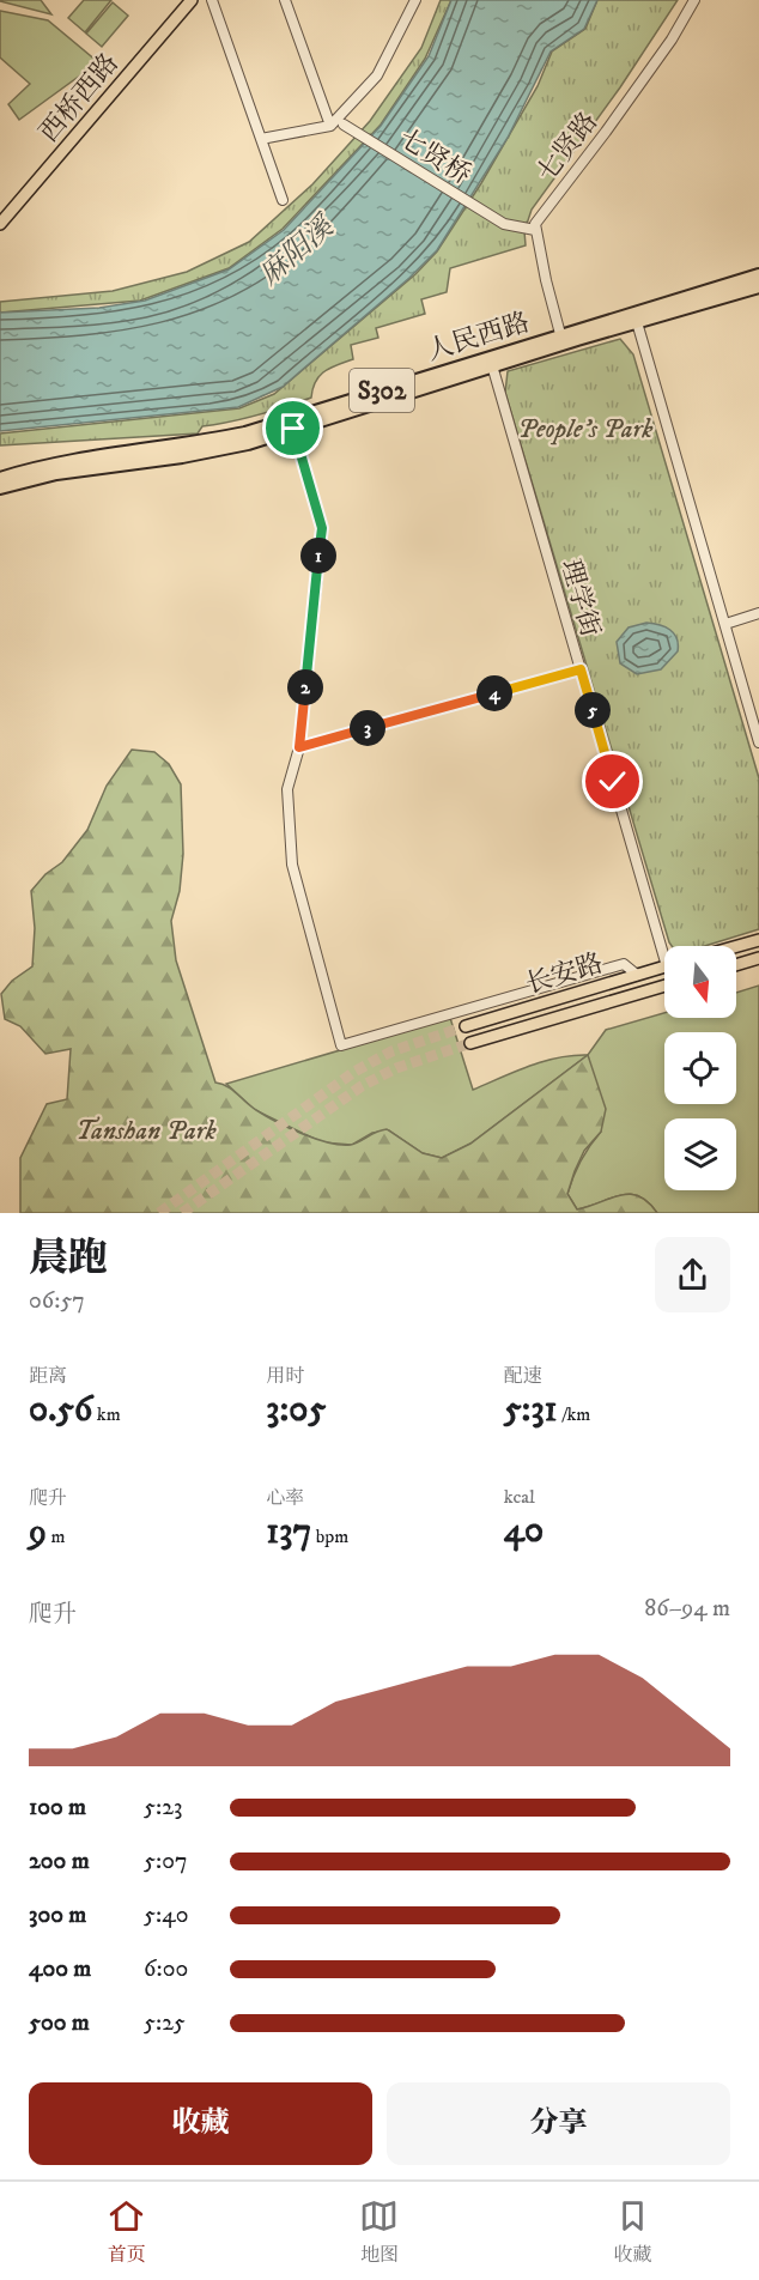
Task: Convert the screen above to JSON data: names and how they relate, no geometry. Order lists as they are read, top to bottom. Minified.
{"streets":{"highway":["人民西路","S302"],"main road":["西桥西路","长安路"],"street":["七贤路","七贤桥","理学街"]},"crossings":[["七贤路","七贤桥"],["人民西路","理学街"]],"water":["麻阳溪"],"parks":["People's Park","Tanshan Park"],"north":"bottom","page":{"pins":["1","2","4","5","3"],"heading":["晨跑","06:57"],"stats":[["距离","0.56 km"],["用时","3:05"],["配速","5:31 /km"],["爬升","9 m"],["心率","137 bpm"],["kcal","40"]],"chart":["爬升","86–94 m"],"list":[{"name":"100 m","note":"5:23"},{"name":"200 m","note":"5:07"},{"name":"300 m","note":"5:40"},{"name":"400 m","note":"6:00"},{"name":"500 m","note":"5:25"}],"buttons":["收藏","分享"],"tabs":["首页","地图","收藏"]}}
